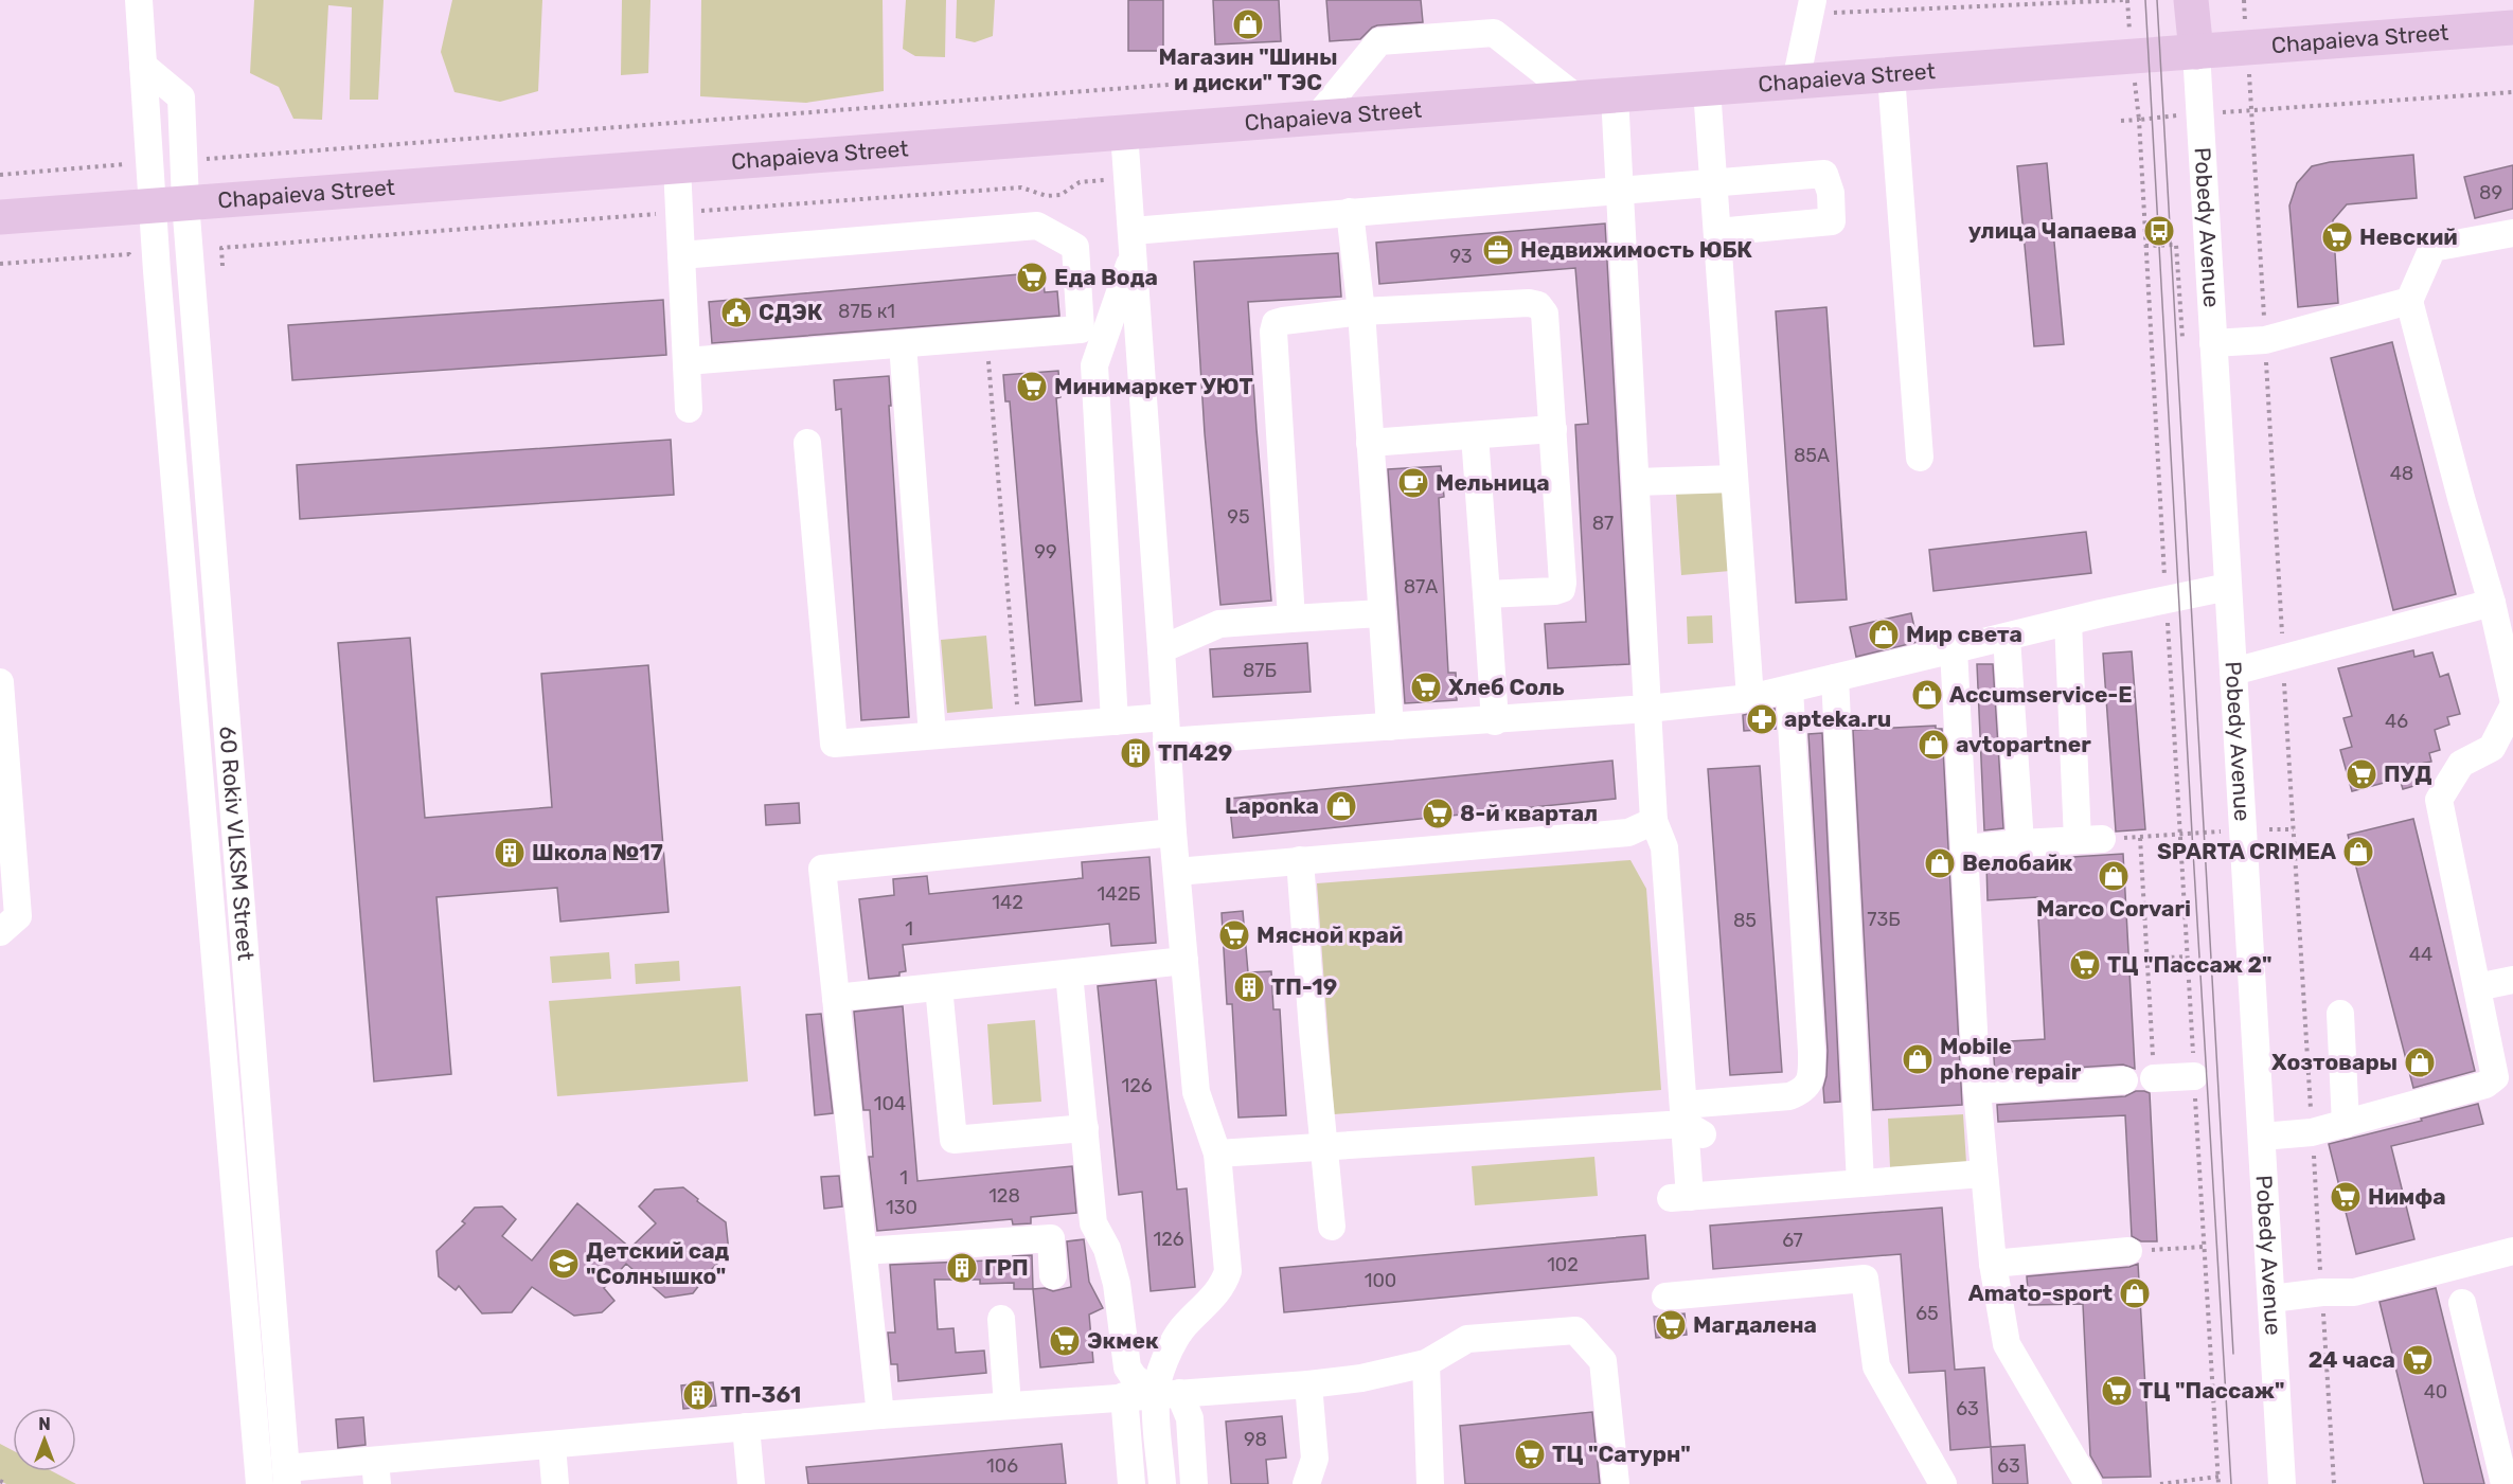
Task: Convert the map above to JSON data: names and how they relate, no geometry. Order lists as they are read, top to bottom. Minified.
{"streets":{"main road":["Chapaieva Street","Pobedy Avenue"],"street":["60 Rokiv VLKSM Street"]},"crossings":[["Chapaieva Street","Pobedy Avenue"],["Chapaieva Street","60 Rokiv VLKSM Street"]],"places":{"shop":["Магазин \"Шины и диски\" ТЭС","Мир света","Accumservice-E","avtopartner","Laponka","SPARTA CRIMEA","Велобайк","Marco Corvari","Mobile phone repair","Хозтовары","Amato-sport"],"bus stop":["улица Чапаева"],"supermarket":["Невский","Еда Вода","Минимаркет УЮТ","Хлеб Соль","ПУД","8-й квартал","Мясной край","ТЦ \"Пассаж 2\"","Нимфа","Магдалена","Экмек","24 часа","ТЦ \"Пассаж\"","ТЦ \"Сатурн\""],"office":["Недвижимость ЮБК"],"public building":["СДЭК"],"cafe":["Мельница"],"pharmacy":["apteka.ru"],"building":["ТП429","Школа №17","ТП-19","ГРП","ТП-361"],"school or university":["Детский сад \"Солнышко\""]},"house_numbers":["89","93","87Б к1","85А","48","95","87","99","87А","87Б","46","142Б","142","73Б","85","1","44","126","104","1","128","130","126","67","102","100","65","40","63","98","106","63"],"north":"top"}
